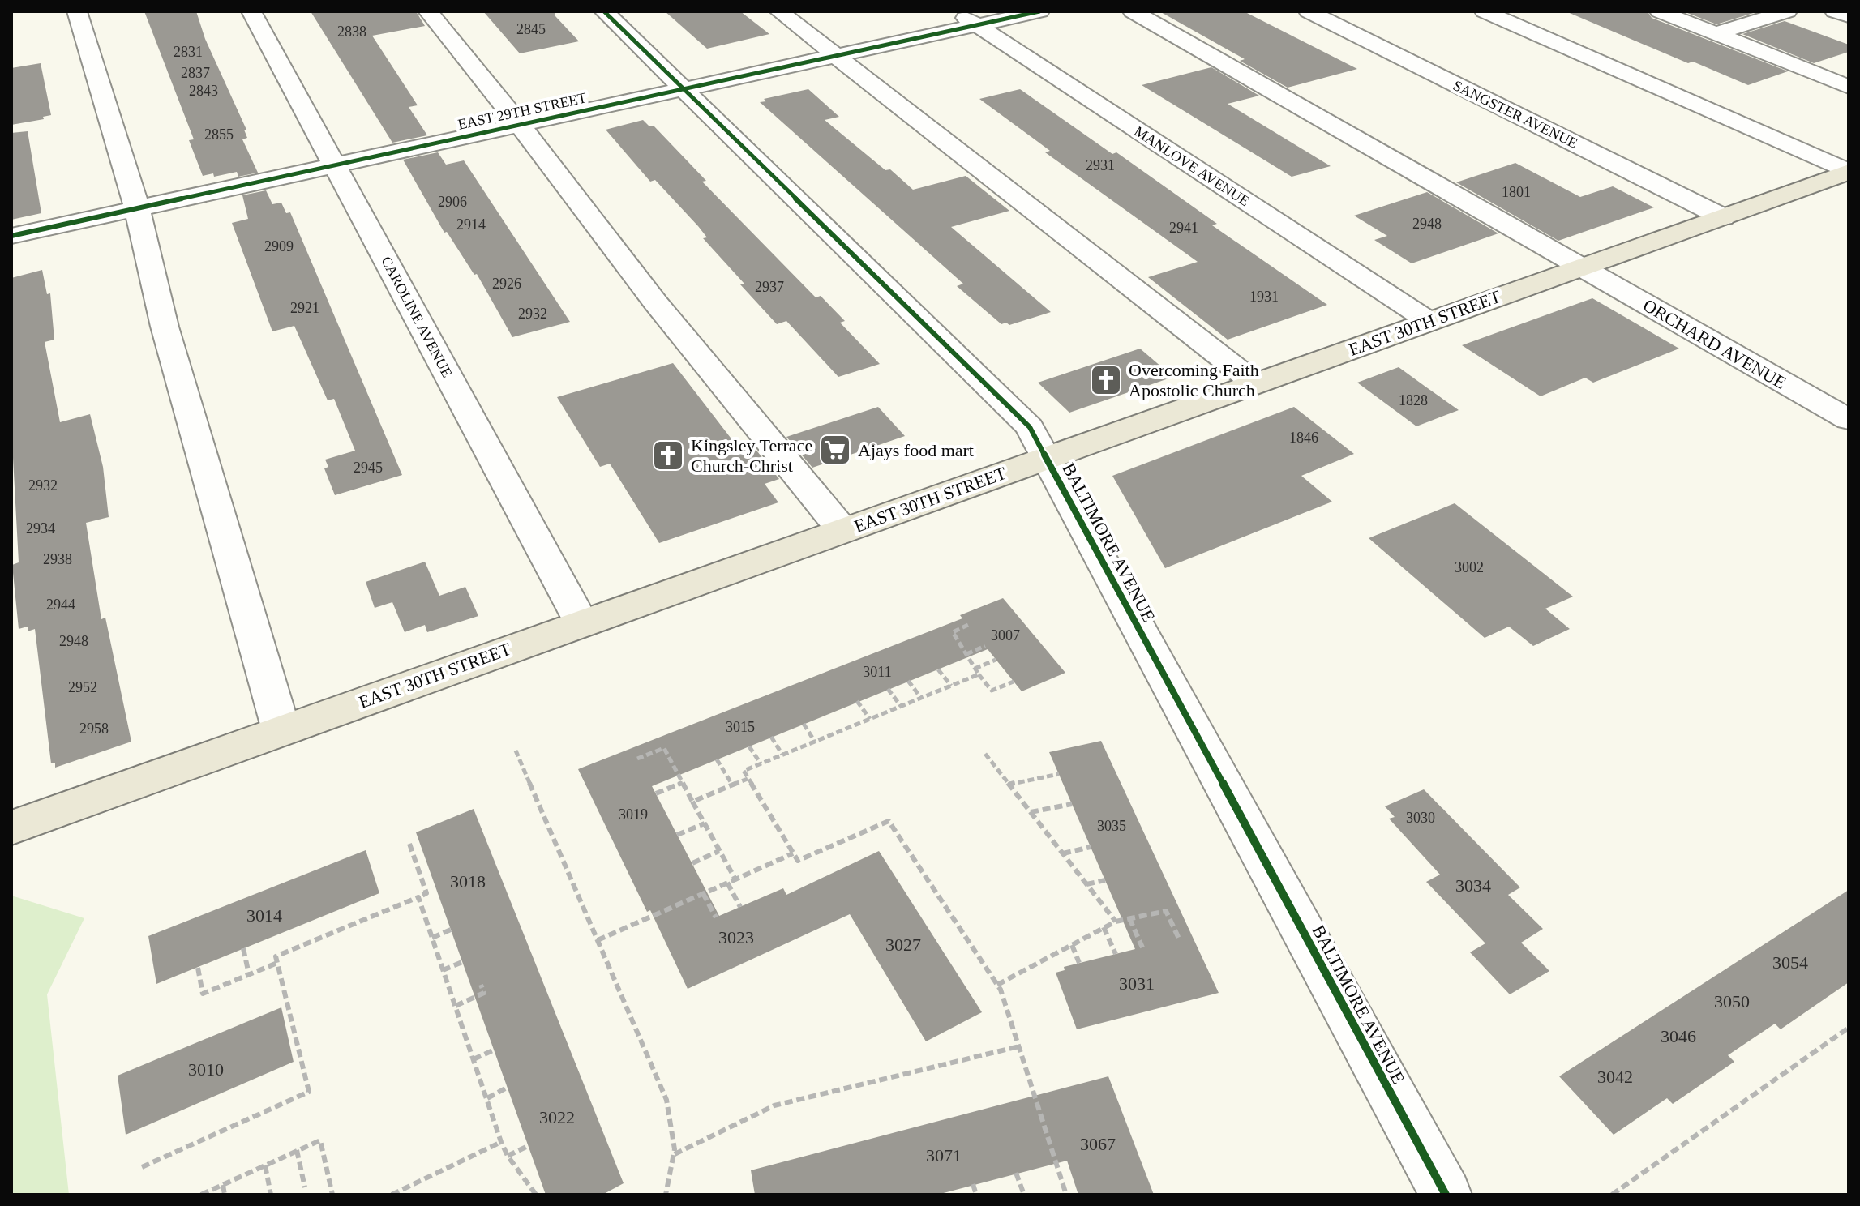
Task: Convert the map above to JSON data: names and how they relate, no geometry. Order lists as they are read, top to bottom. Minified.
{"streets":{"main road":["EAST 30TH STREET"],"street":["EAST 29TH STREET","SANGSTER AVENUE","MANLOVE AVENUE","CAROLINE AVENUE","ORCHARD AVENUE","BALTIMORE AVENUE"]},"crossings":[["EAST 29TH STREET","MANLOVE AVENUE"],["EAST 29TH STREET","CAROLINE AVENUE"],["EAST 29TH STREET","BALTIMORE AVENUE"],["SANGSTER AVENUE","EAST 30TH STREET"],["MANLOVE AVENUE","EAST 30TH STREET"],["CAROLINE AVENUE","EAST 30TH STREET"],["EAST 30TH STREET","ORCHARD AVENUE"],["EAST 30TH STREET","BALTIMORE AVENUE"]],"places":{"church":["Overcoming Faith Apostolic Church","Kingsley Terrace Church-Christ"],"supermarket":["Ajays food mart"]},"house_numbers":["2845","2838","2831","2837","2843","2855","2931","1801","2906","2948","2914","2941","2909","2926","2937","1931","2921","2932","1828","1846","2945","2932","2934","2938","3002","2944","3007","2948","3011","2952","3015","2958","3019","3030","3035","3018","3034","3014","3023","3027","3054","3031","3050","3046","3010","3042","3022","3067","3071"]}
